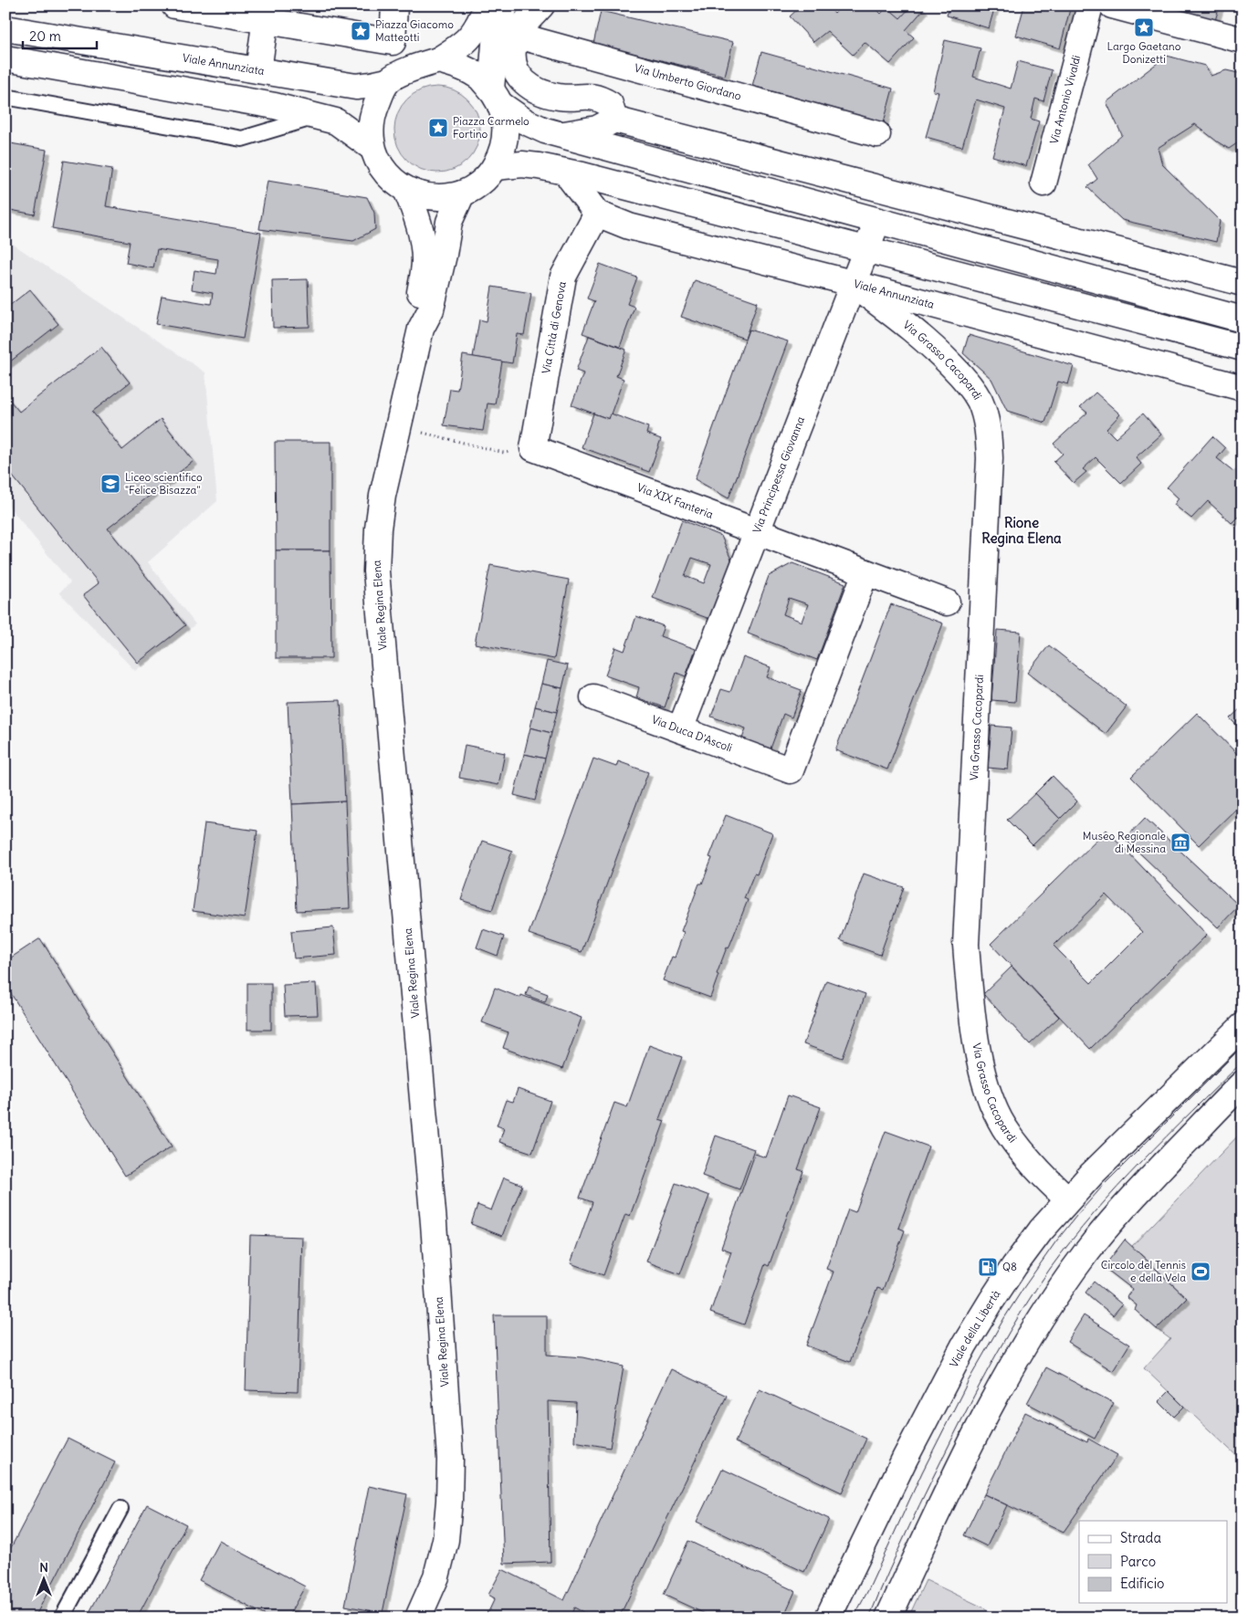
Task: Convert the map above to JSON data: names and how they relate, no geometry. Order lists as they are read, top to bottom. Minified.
{"streets":{"main road":["Viale Annunziata","Via Umberto Giordano","Via Antonio Vivaldi","Via Città di Genova","Via Grasso Cacopardi","Via Principessa Giovanna","Via XIX Fanteria","Viale Regina Elena","Via Duca D'Ascoli","Viale della Libertà"]},"crossings":[["Viale Annunziata","Via Città di Genova"],["Viale Annunziata","Via Grasso Cacopardi"],["Viale Annunziata","Via Principessa Giovanna"],["Via Città di Genova","Via XIX Fanteria"],["Via Grasso Cacopardi","Via Principessa Giovanna"],["Via Grasso Cacopardi","Viale della Libertà"],["Via Principessa Giovanna","Via XIX Fanteria"],["Via Principessa Giovanna","Via Duca D'Ascoli"],["Via XIX Fanteria","Via Duca D'Ascoli"]],"districts":["Rione Regina Elena"],"places":{"place":["Largo Gaetano Donizetti","Piazza Giacomo Matteotti","Piazza Carmelo Fortino"],"school or university":["Liceo scientifico \"Felice Bisazza\""],"museum":["Museo Regionale di Messina"],"fuel station":["Q8"],"sports":["Circolo del Tennis e della Vela"]},"legend":["Strada","Parco","Edificio"],"scale_bar":"20 m","north":"top"}
